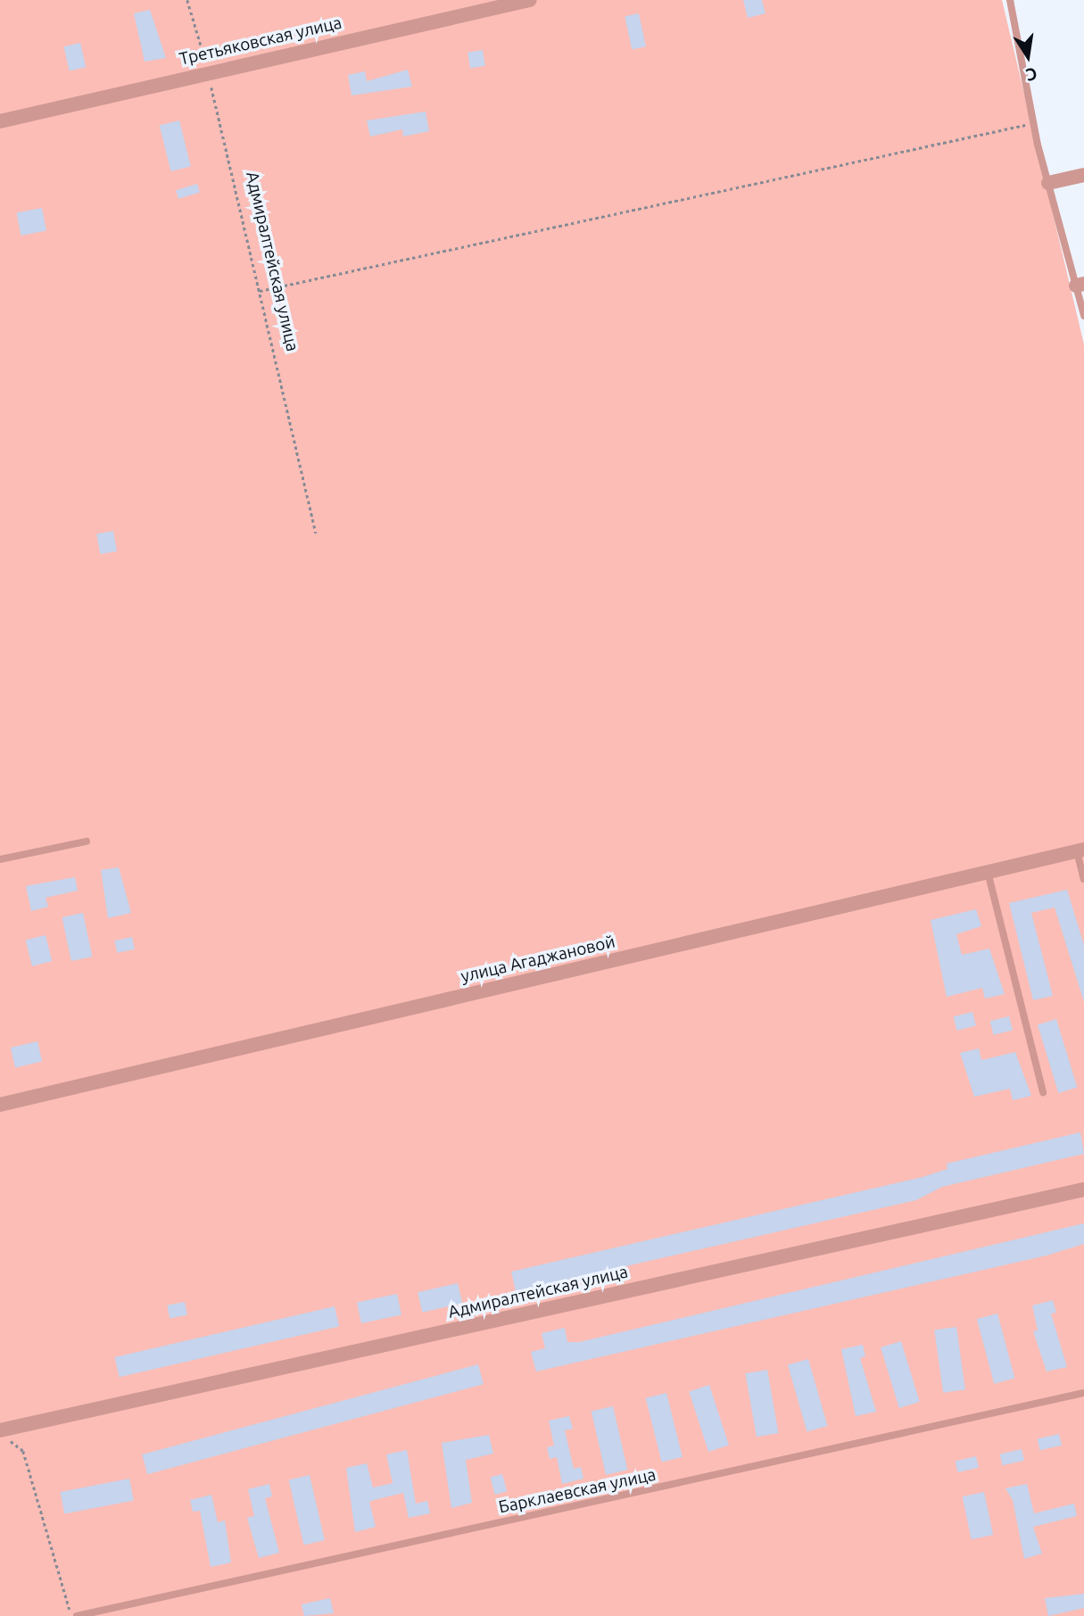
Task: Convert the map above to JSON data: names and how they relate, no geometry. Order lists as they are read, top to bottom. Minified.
{"streets":{"street":["Третьяковская улица","Адмиралтейская улица","улица Агаджановой"],"lane":["Барклаевская улица"]},"crossings":[["Третьяковская улица","Адмиралтейская улица"]],"north":"bottom"}
